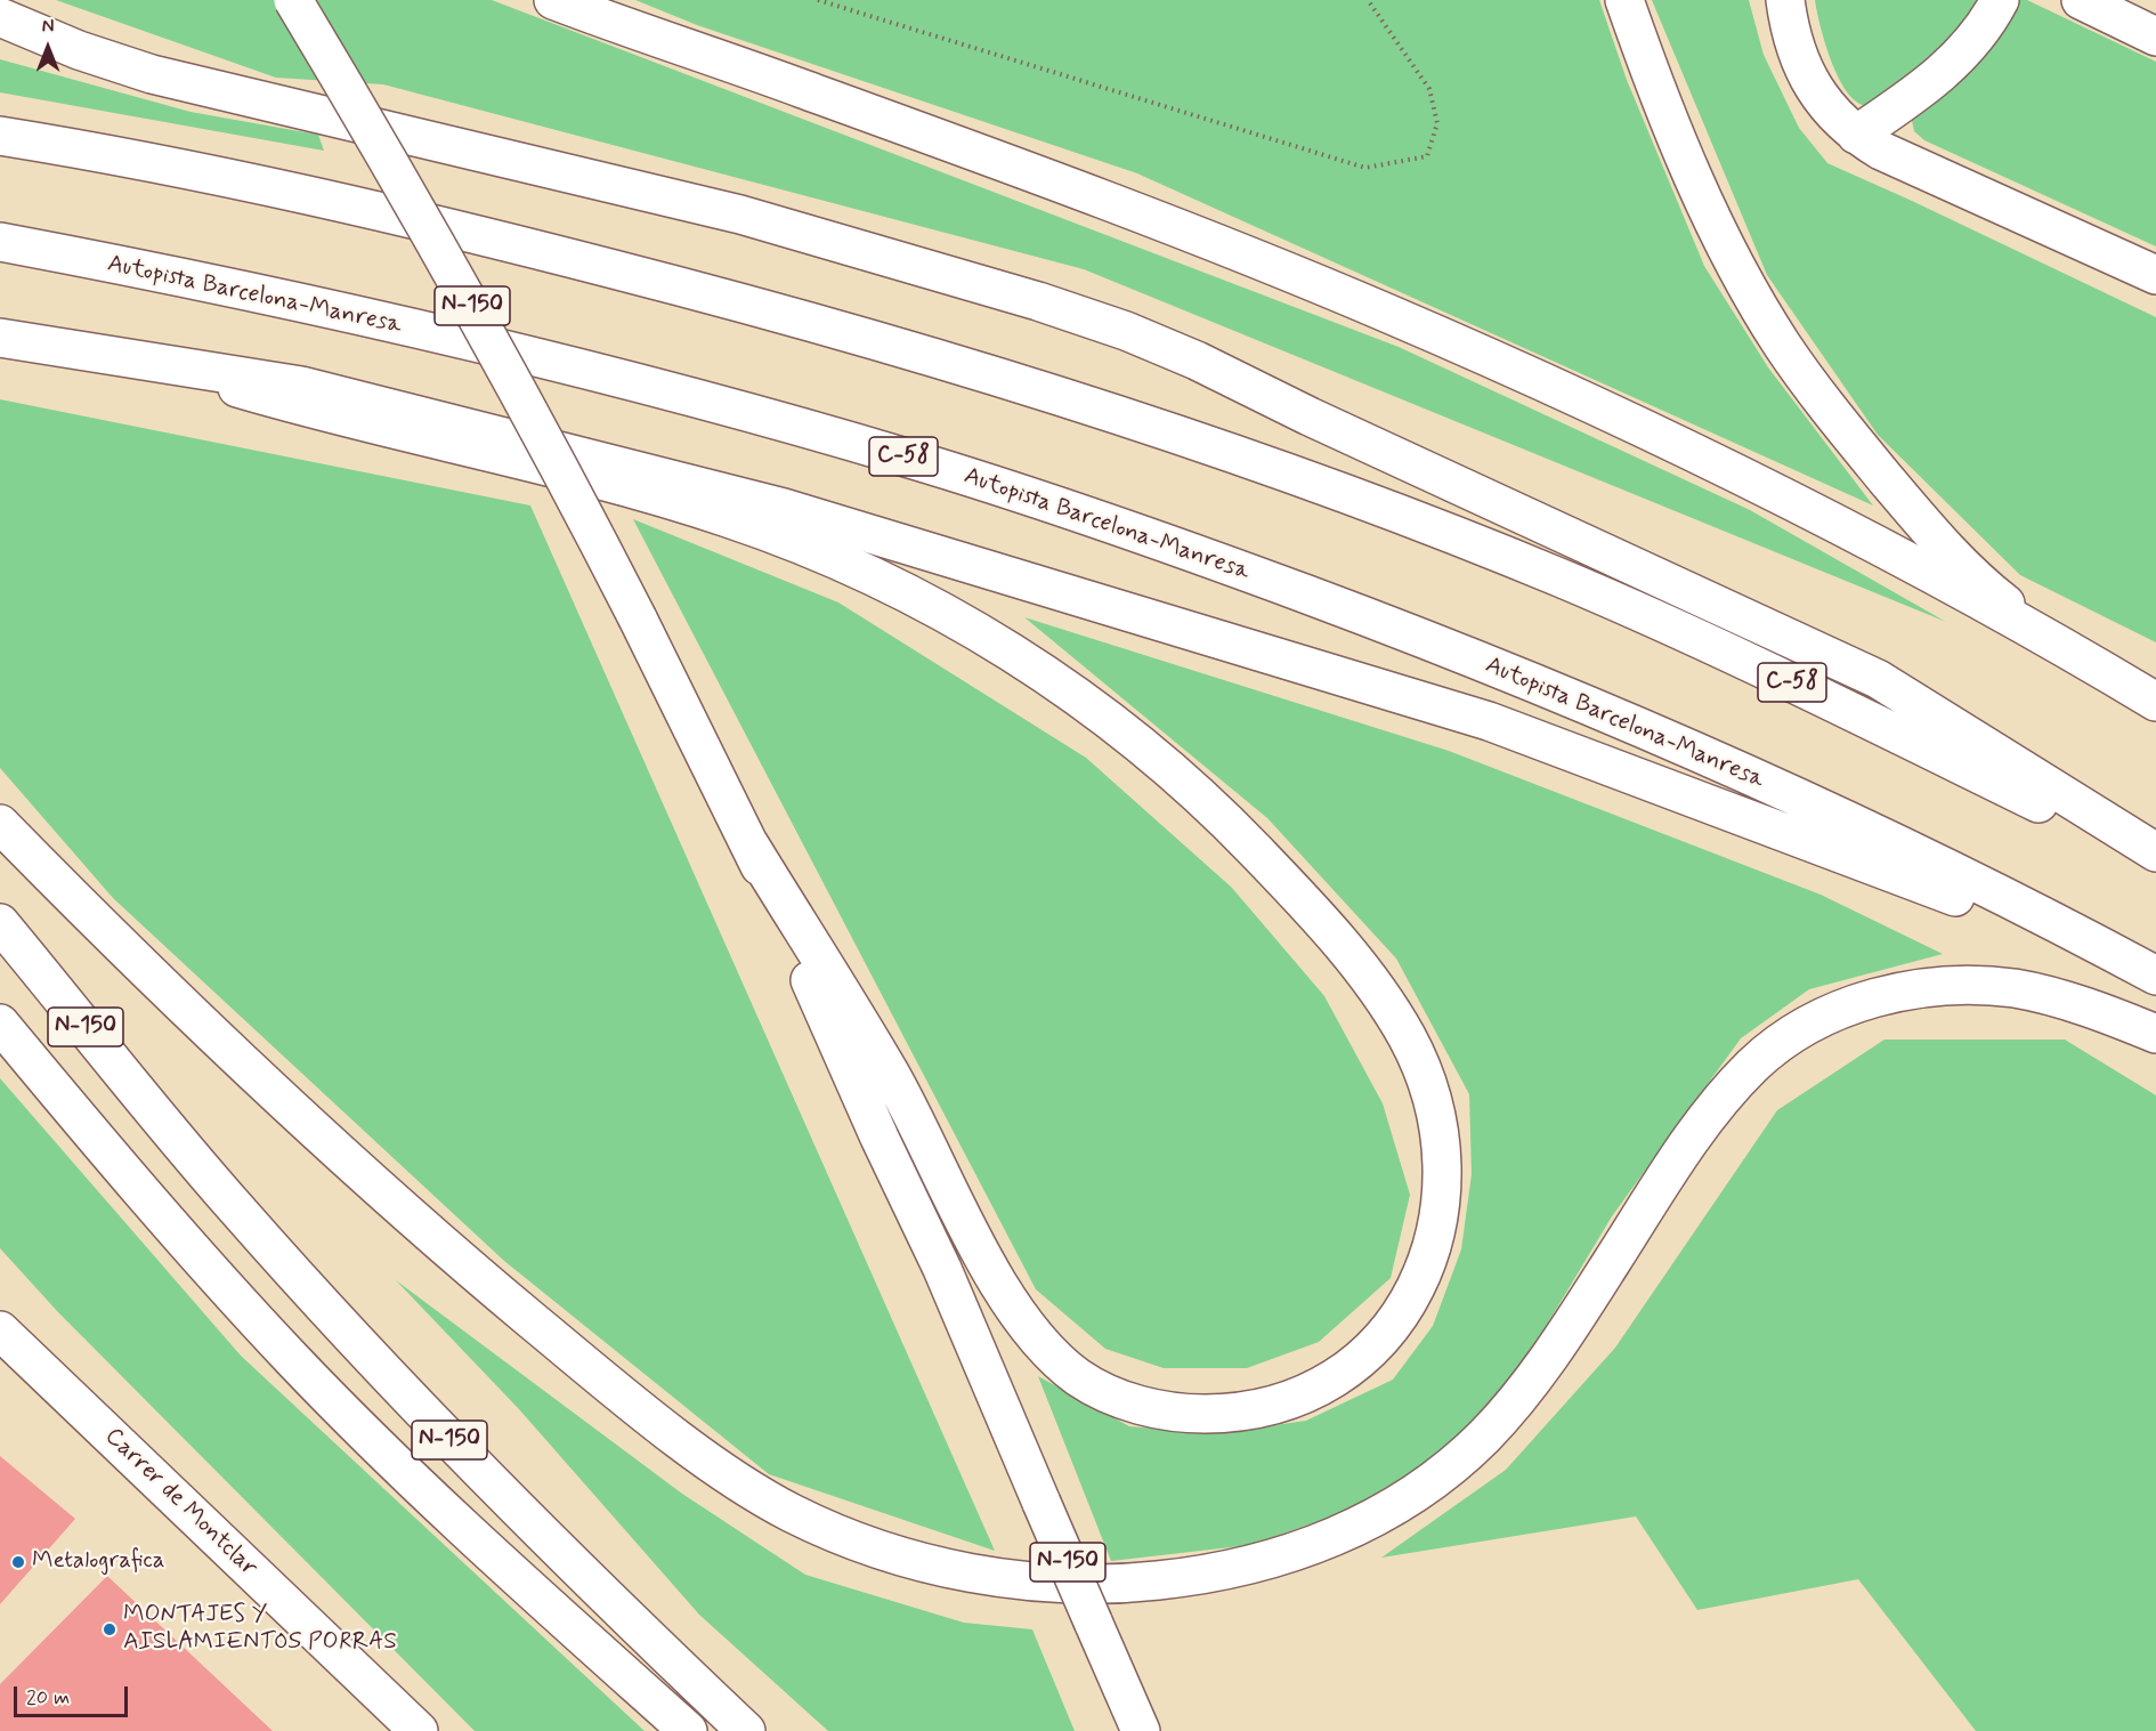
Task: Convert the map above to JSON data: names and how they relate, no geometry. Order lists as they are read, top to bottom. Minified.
{"streets":{"main road":["Autopista Barcelona-Manresa","N-150","C-58","Carrer de Montclar"]},"places":["Metalografica","MONTAJES Y AISLAMIENTOS PORRAS"],"scale_bar":"20 m","north":"top"}
